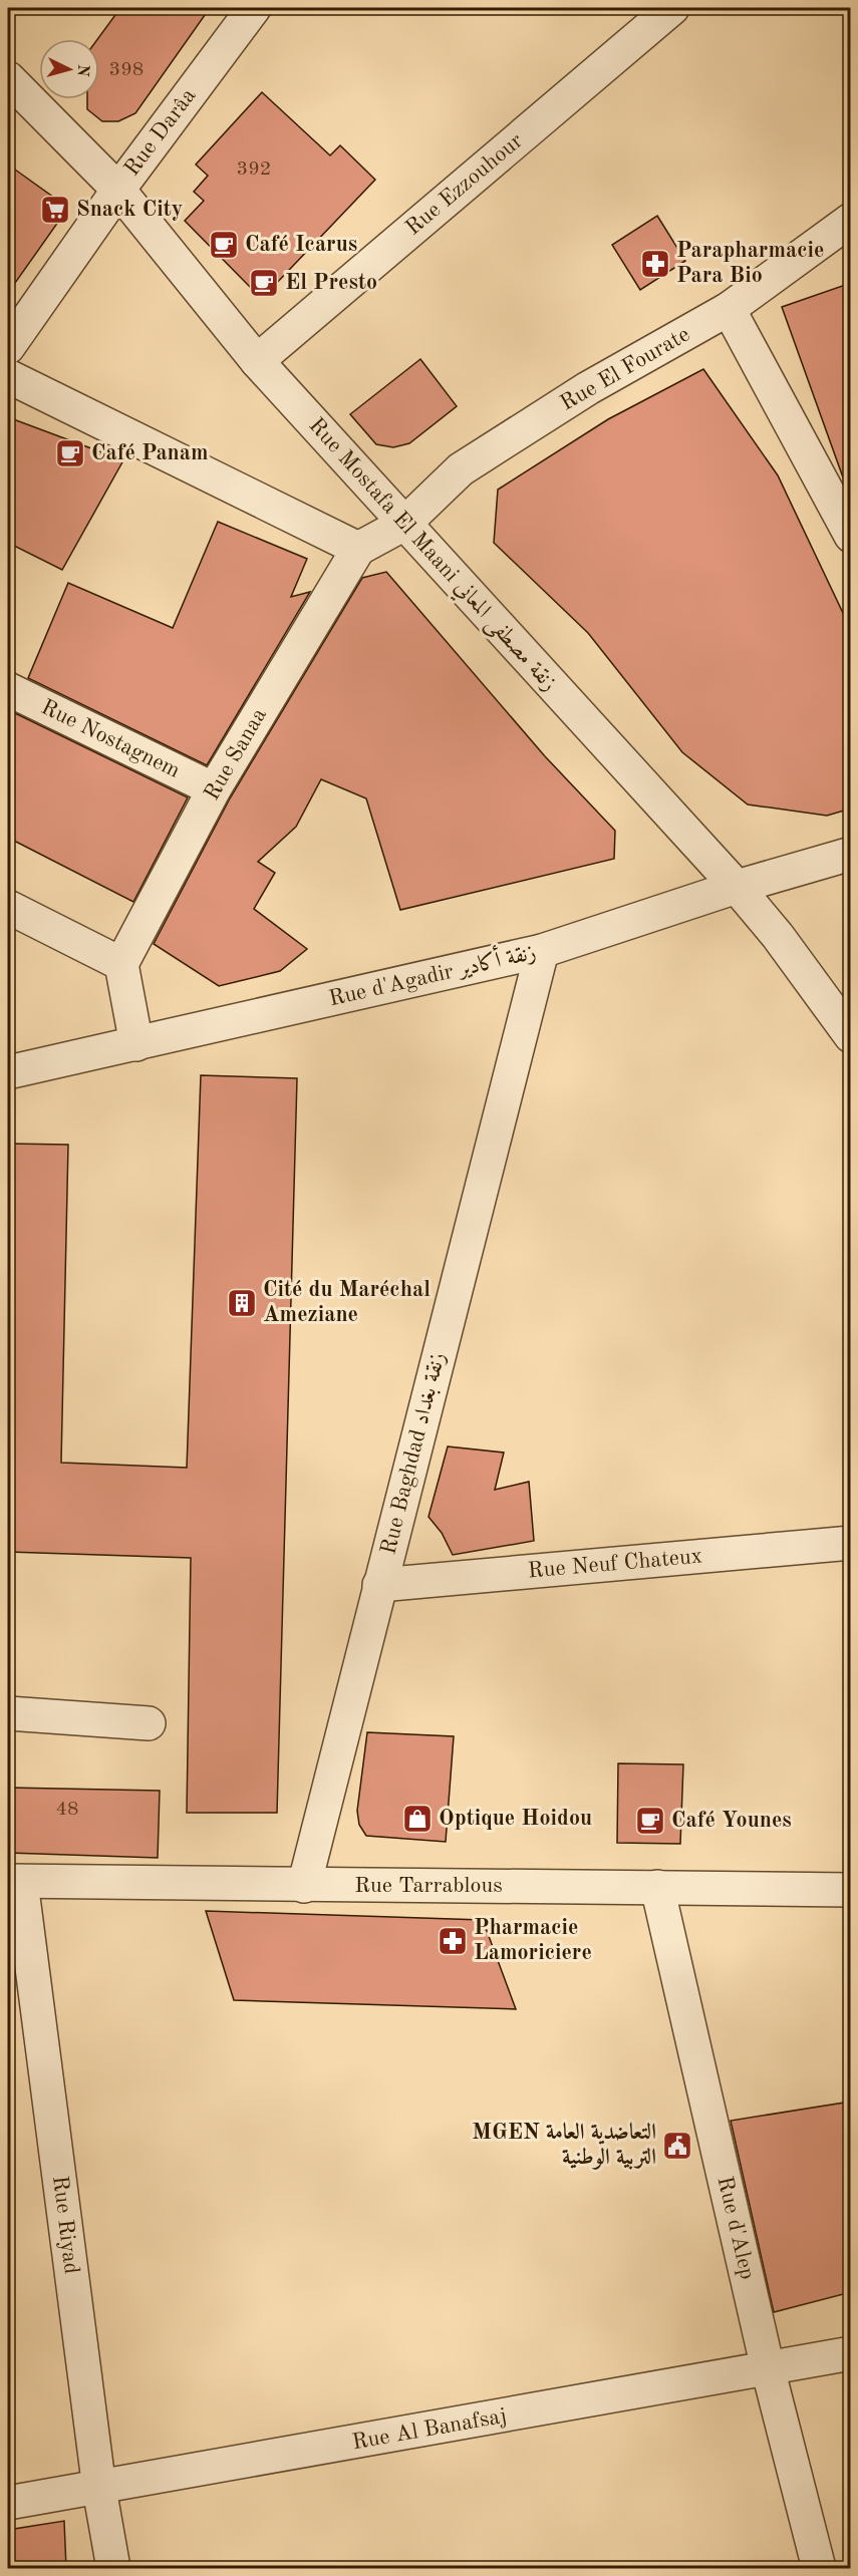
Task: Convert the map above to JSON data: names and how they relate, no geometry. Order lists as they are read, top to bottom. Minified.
{"streets":{"street":["Rue Darâa","Rue Ezzouhour","Rue El Fourate","Rue Mostafa El Maani زنقة مصطفى المعاني","Rue Nostagnem","Rue Sanaa","Rue d'Agadir زنقة أكادير","Rue Baghdad زنقة بغداد","Rue Neuf Chateux","Rue Tarrablous","Rue Riyad","Rue d'Alep","Rue Al Banafsaj"]},"crossings":[["Rue Darâa","Rue Mostafa El Maani زنقة مصطفى المعاني"],["Rue Ezzouhour","Rue Mostafa El Maani زنقة مصطفى المعاني"],["Rue El Fourate","Rue Mostafa El Maani زنقة مصطفى المعاني"],["Rue El Fourate","Rue Sanaa"],["Rue Mostafa El Maani زنقة مصطفى المعاني","Rue d'Agadir زنقة أكادير"],["Rue Nostagnem","Rue Sanaa"],["Rue d'Agadir زنقة أكادير","Rue Baghdad زنقة بغداد"],["Rue Baghdad زنقة بغداد","Rue Neuf Chateux"],["Rue Baghdad زنقة بغداد","Rue Tarrablous"],["Rue Tarrablous","Rue Riyad"],["Rue Tarrablous","Rue d'Alep"],["Rue Riyad","Rue Al Banafsaj"],["Rue d'Alep","Rue Al Banafsaj"]],"places":{"supermarket":["Snack City"],"cafe":["Café Icarus","El Presto","Café Panam","Café Younes"],"pharmacy":["Parapharmacie Para Bio","Pharmacie Lamoriciere"],"building":["Cité du Maréchal Ameziane"],"shop":["Optique Hoidou"],"public building":["MGEN التعاضدية العامة التربية الوطنية"]},"house_numbers":["398","392","48"],"north":"right"}
